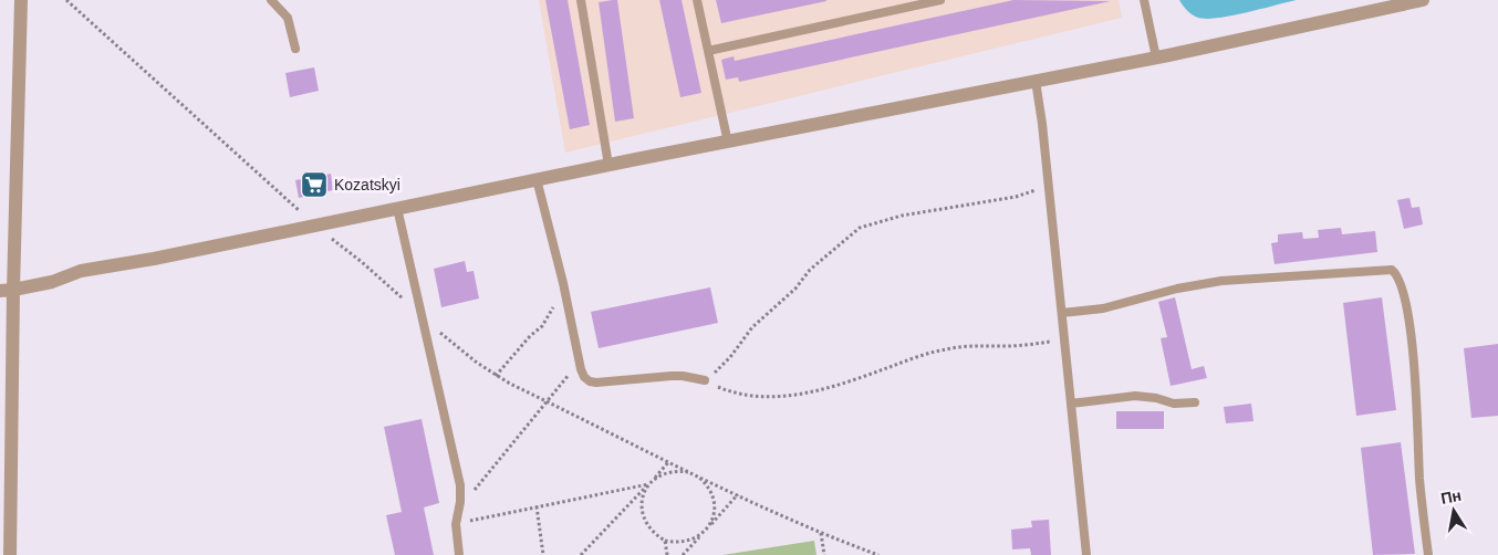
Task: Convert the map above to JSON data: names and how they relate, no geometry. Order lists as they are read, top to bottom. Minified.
{"places":{"supermarket":["Kozatskyi"]},"north":"top"}
